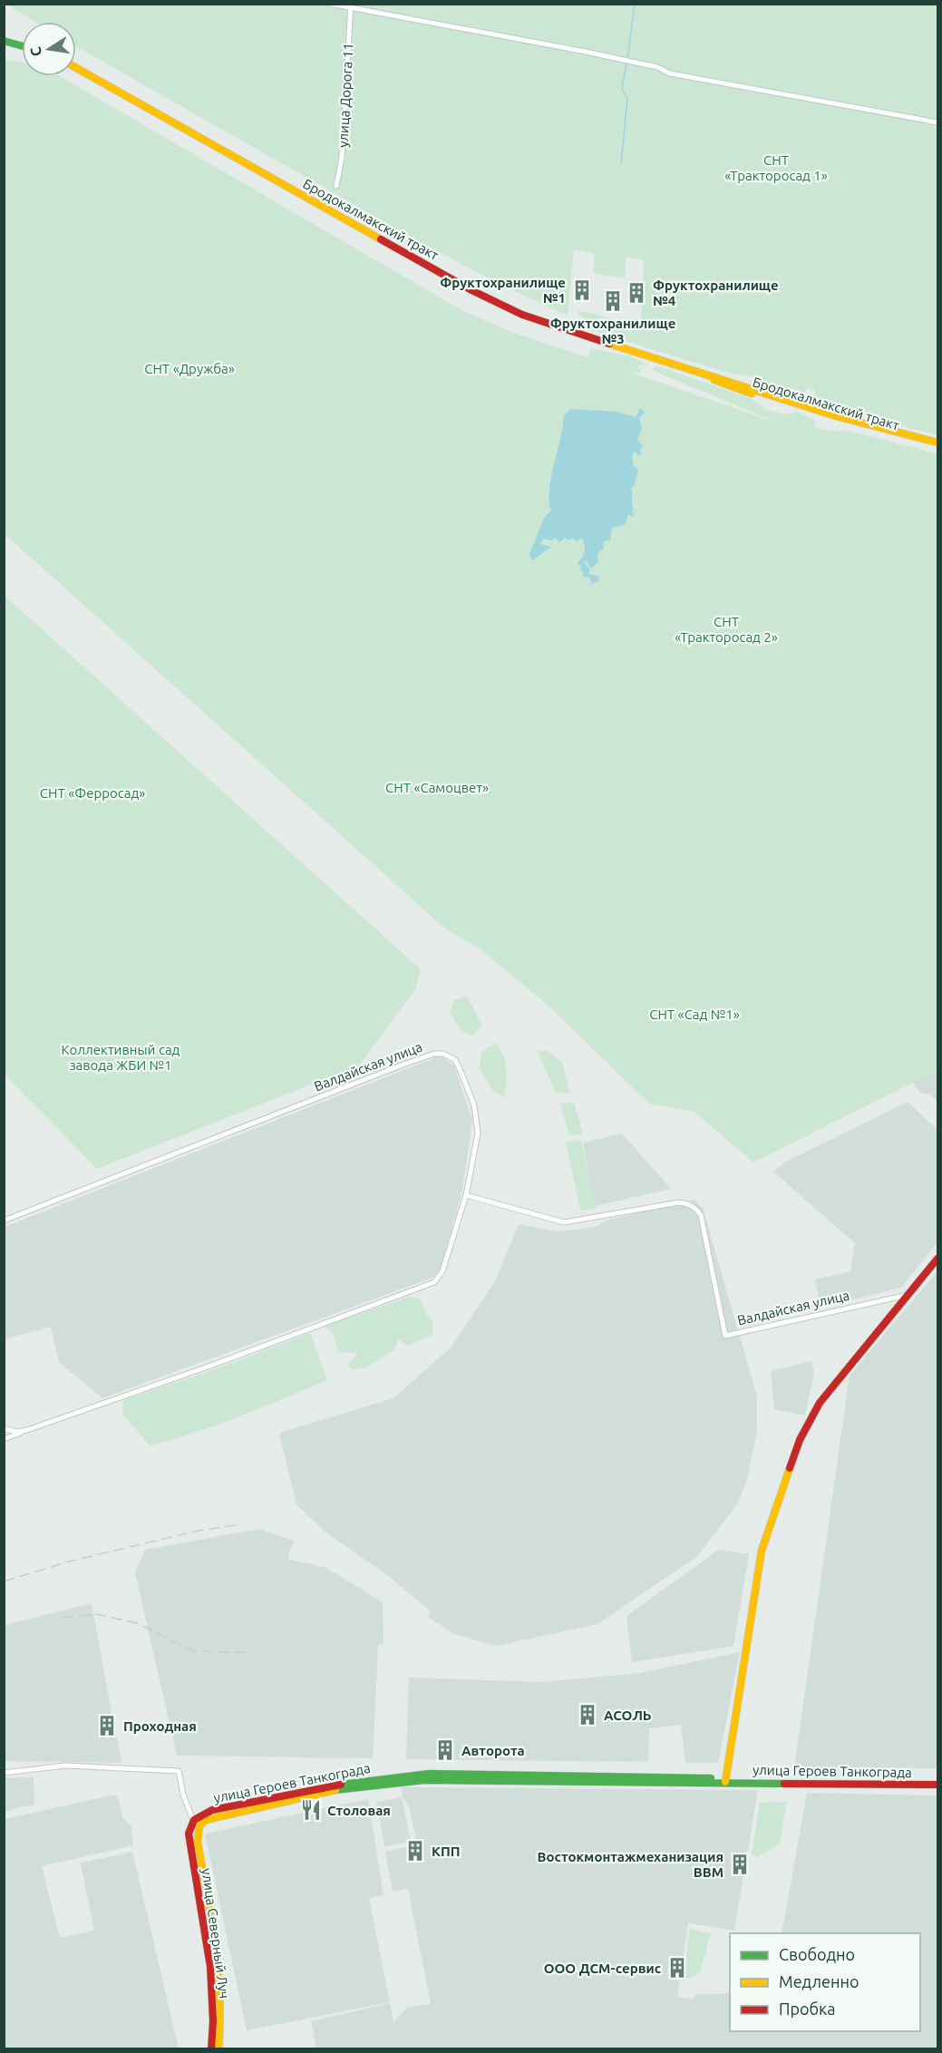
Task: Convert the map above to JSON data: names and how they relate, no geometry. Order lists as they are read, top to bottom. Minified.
{"streets":{"main road":["Бродокалмакский тракт","улица Героев Танкограда","улица Северный Луч"],"street":["улица Дорога 11","Валдайская улица"]},"crossings":[["улица Героев Танкограда","улица Северный Луч"]],"parks":["СНТ «Тракторосад 1»","СНТ «Дружба»","СНТ «Тракторосад 2»","СНТ «Самоцвет»","СНТ «Ферросад»","СНТ «Сад №1»","Коллективный сад завода ЖБИ №1"],"places":{"building":["Фруктохранилище №1","Фруктохранилище №4","Фруктохранилище №3","АСОЛЬ","Проходная","Авторота","КПП","Востокмонтажмеханизация ВВМ","ООО ДСМ-сервис"],"restaurant":["Столовая"]},"legend":["Свободно","Медленно","Пробка"],"north":"left"}
